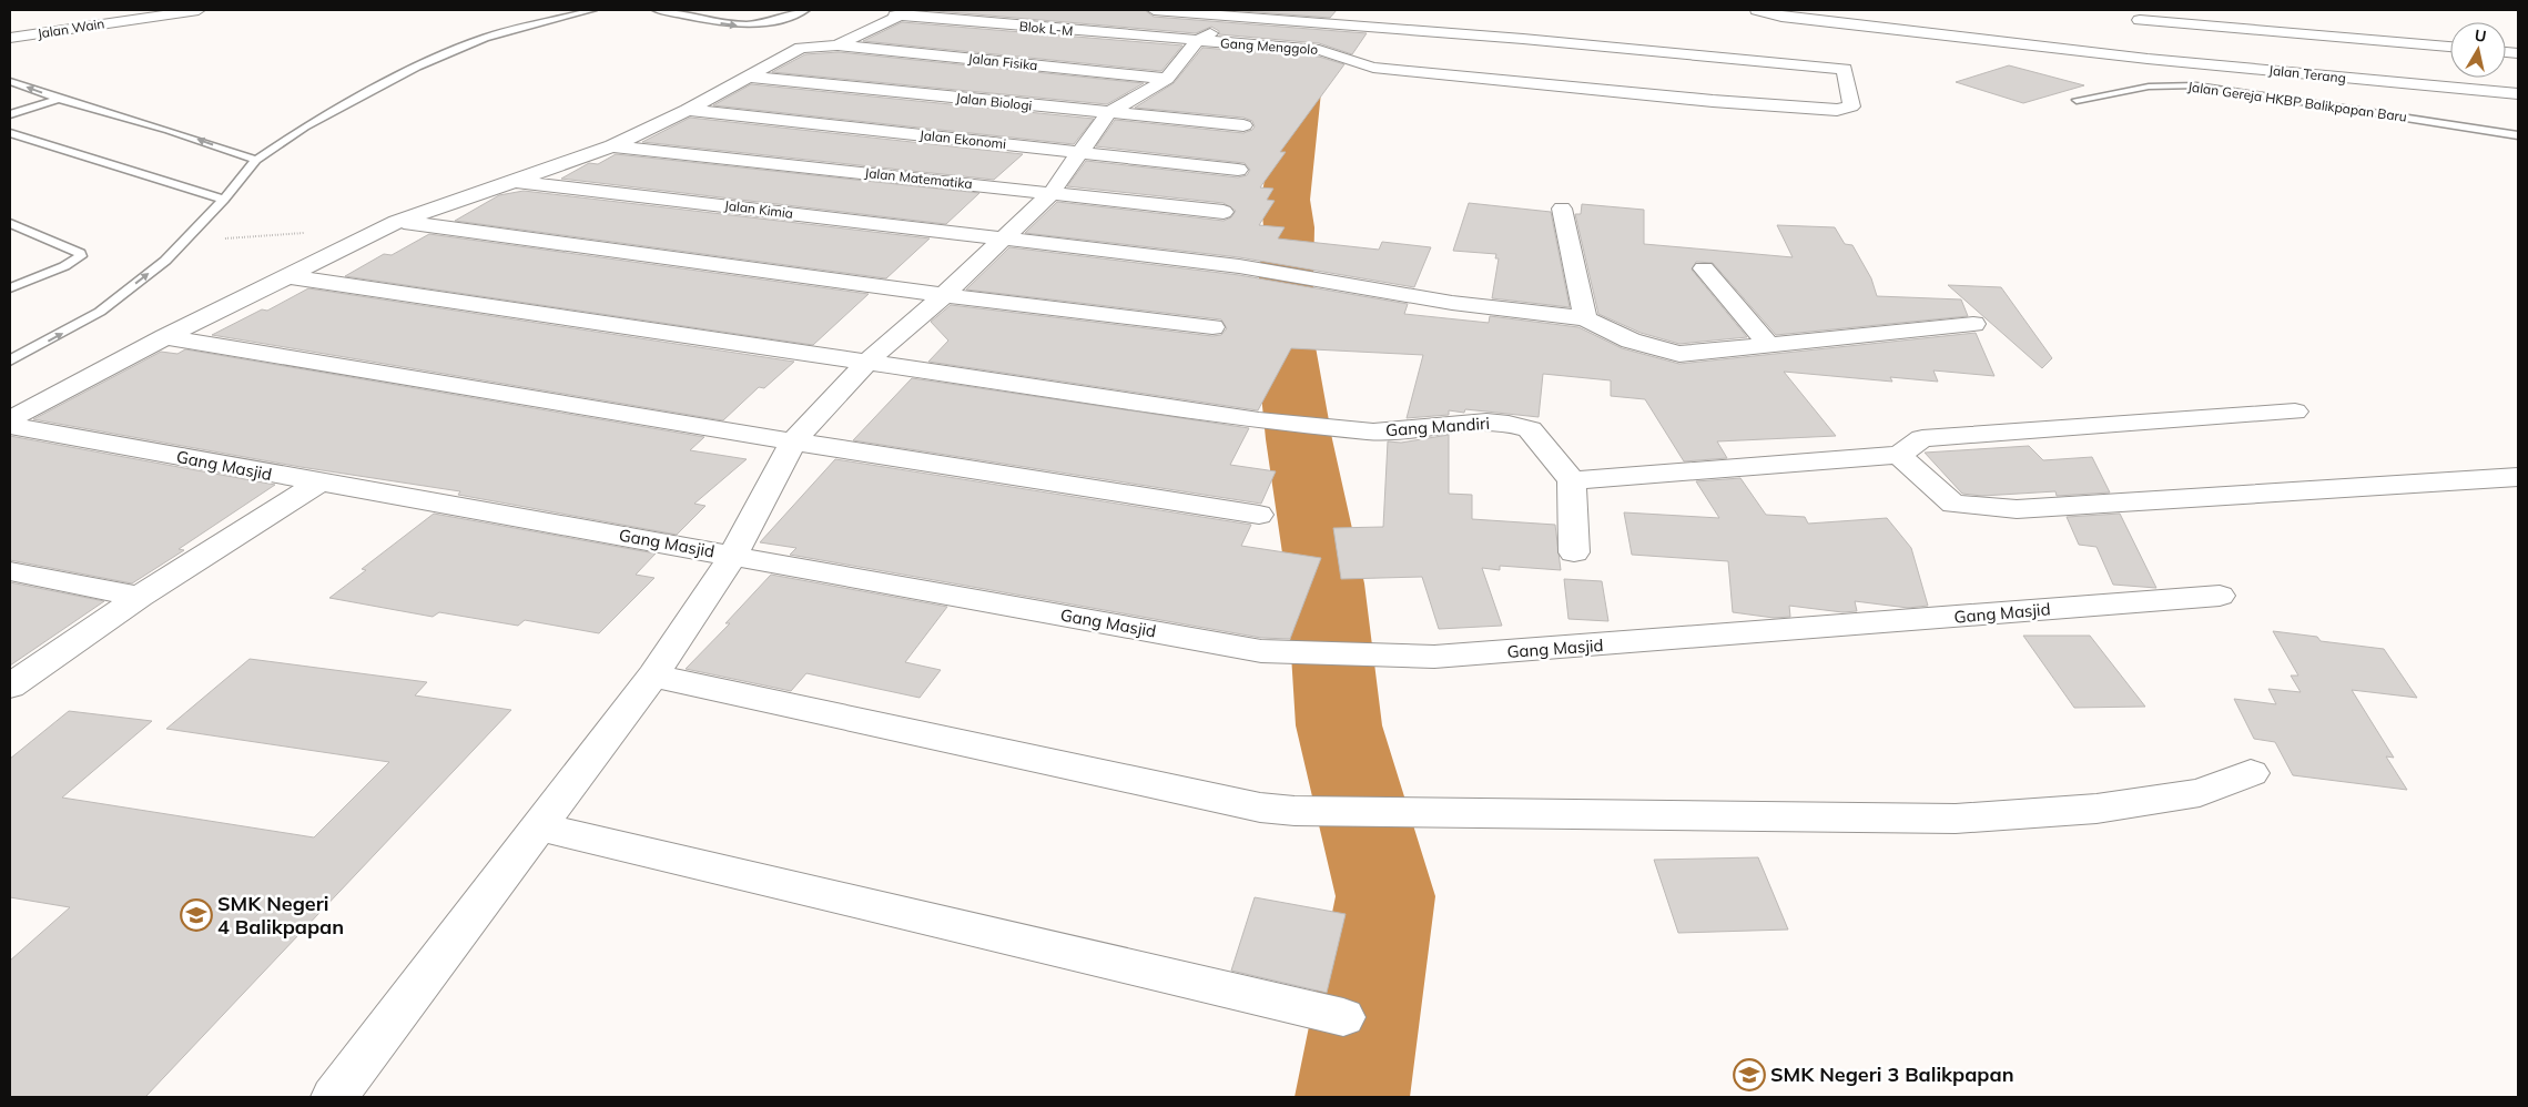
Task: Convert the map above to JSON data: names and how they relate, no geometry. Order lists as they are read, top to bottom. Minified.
{"streets":{"street":["Jalan Wain","Blok L-M","Gang Menggolo","Jalan Fisika","Jalan Terang","Jalan Biologi","Jalan Ekonomi","Jalan Matematika","Jalan Kimia","Gang Mandiri","Gang Masjid"],"lane":["Jalan Gereja HKBP Balikpapan Baru"]},"crossings":[["Blok L-M","Gang Menggolo"]],"places":{"school or university":["SMK Negeri 4 Balikpapan","SMK Negeri 3 Balikpapan"]},"north":"top"}
